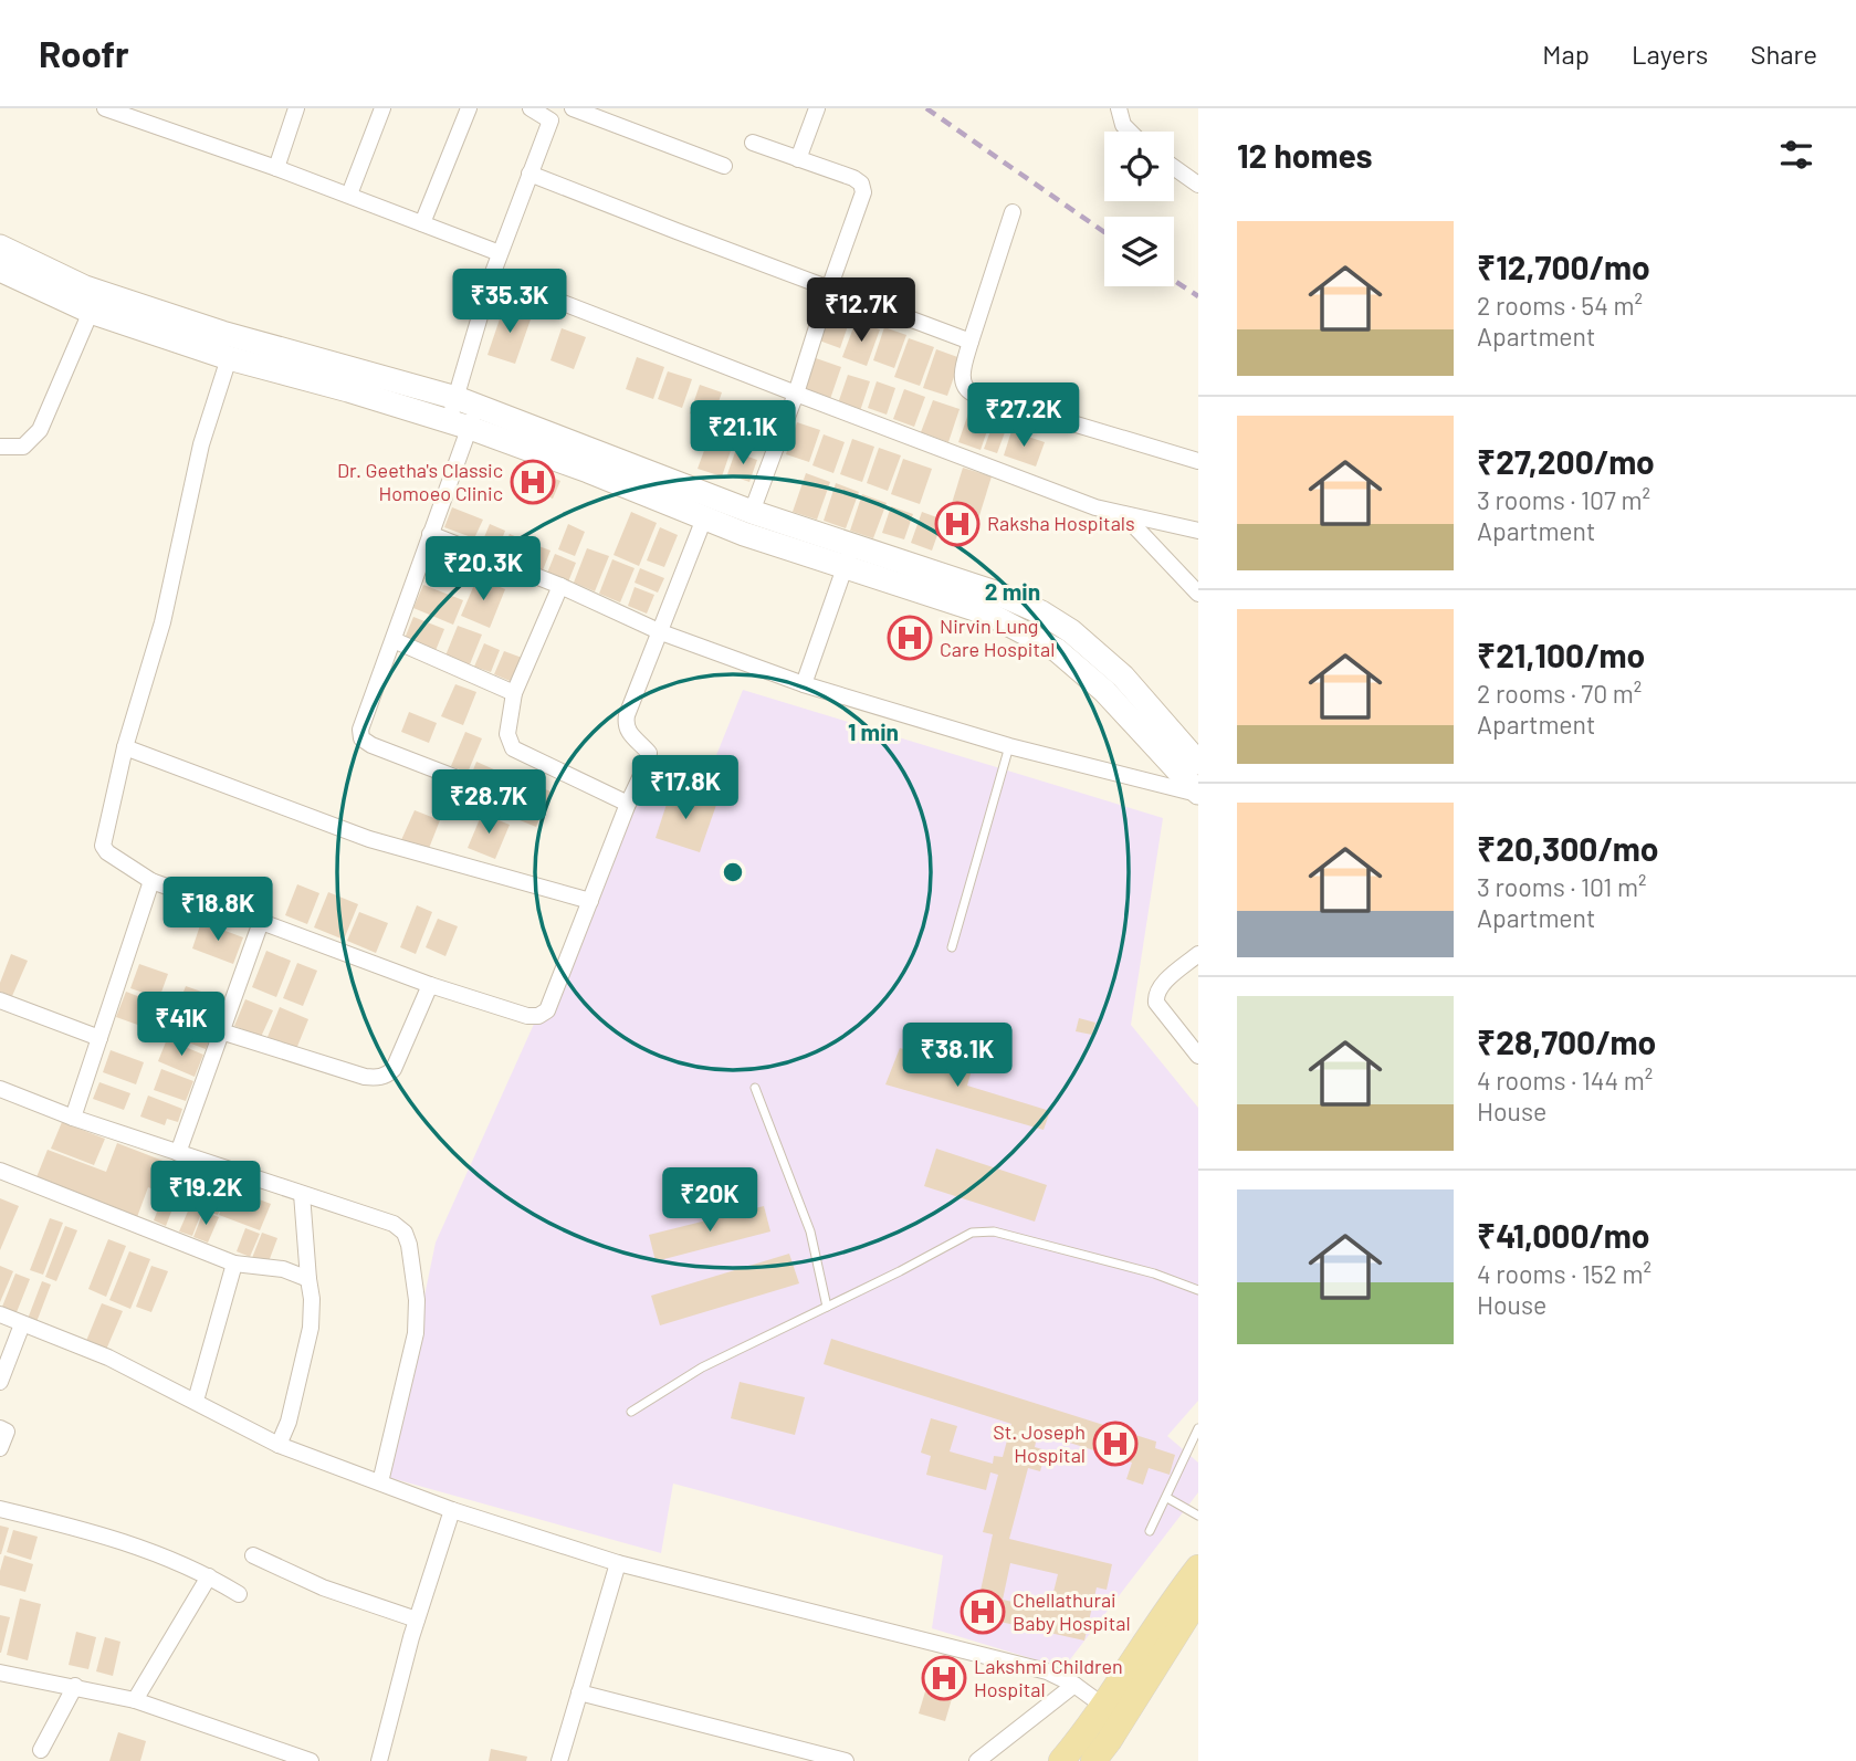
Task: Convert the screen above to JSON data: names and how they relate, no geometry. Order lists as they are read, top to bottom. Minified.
{"places":{"hospital":["Dr. Geetha's Classic Homoeo Clinic","Raksha Hospitals","Nirvin Lung Care Hospital","St. Joseph Hospital","Chellathurai Baby Hospital","Lakshmi Children Hospital"]},"page":{"header":"Roofr","nav":["Map","Layers","Share"],"heading":"12 homes","list":[{"name":"₹12,700/mo","note":"2 rooms · 54 m² · Apartment"},{"name":"₹27,200/mo","note":"3 rooms · 107 m² · Apartment"},{"name":"₹21,100/mo","note":"2 rooms · 70 m² · Apartment"},{"name":"₹20,300/mo","note":"3 rooms · 101 m² · Apartment"},{"name":"₹28,700/mo","note":"4 rooms · 144 m² · House"},{"name":"₹41,000/mo","note":"4 rooms · 152 m² · House"}],"price":["₹35.3K","₹12.7K","₹27.2K","₹21.1K","₹20.3K","₹17.8K","₹28.7K","₹18.8K","₹41K","₹38.1K","₹19.2K","₹20K"]},"rings":["2 min","1 min"]}
